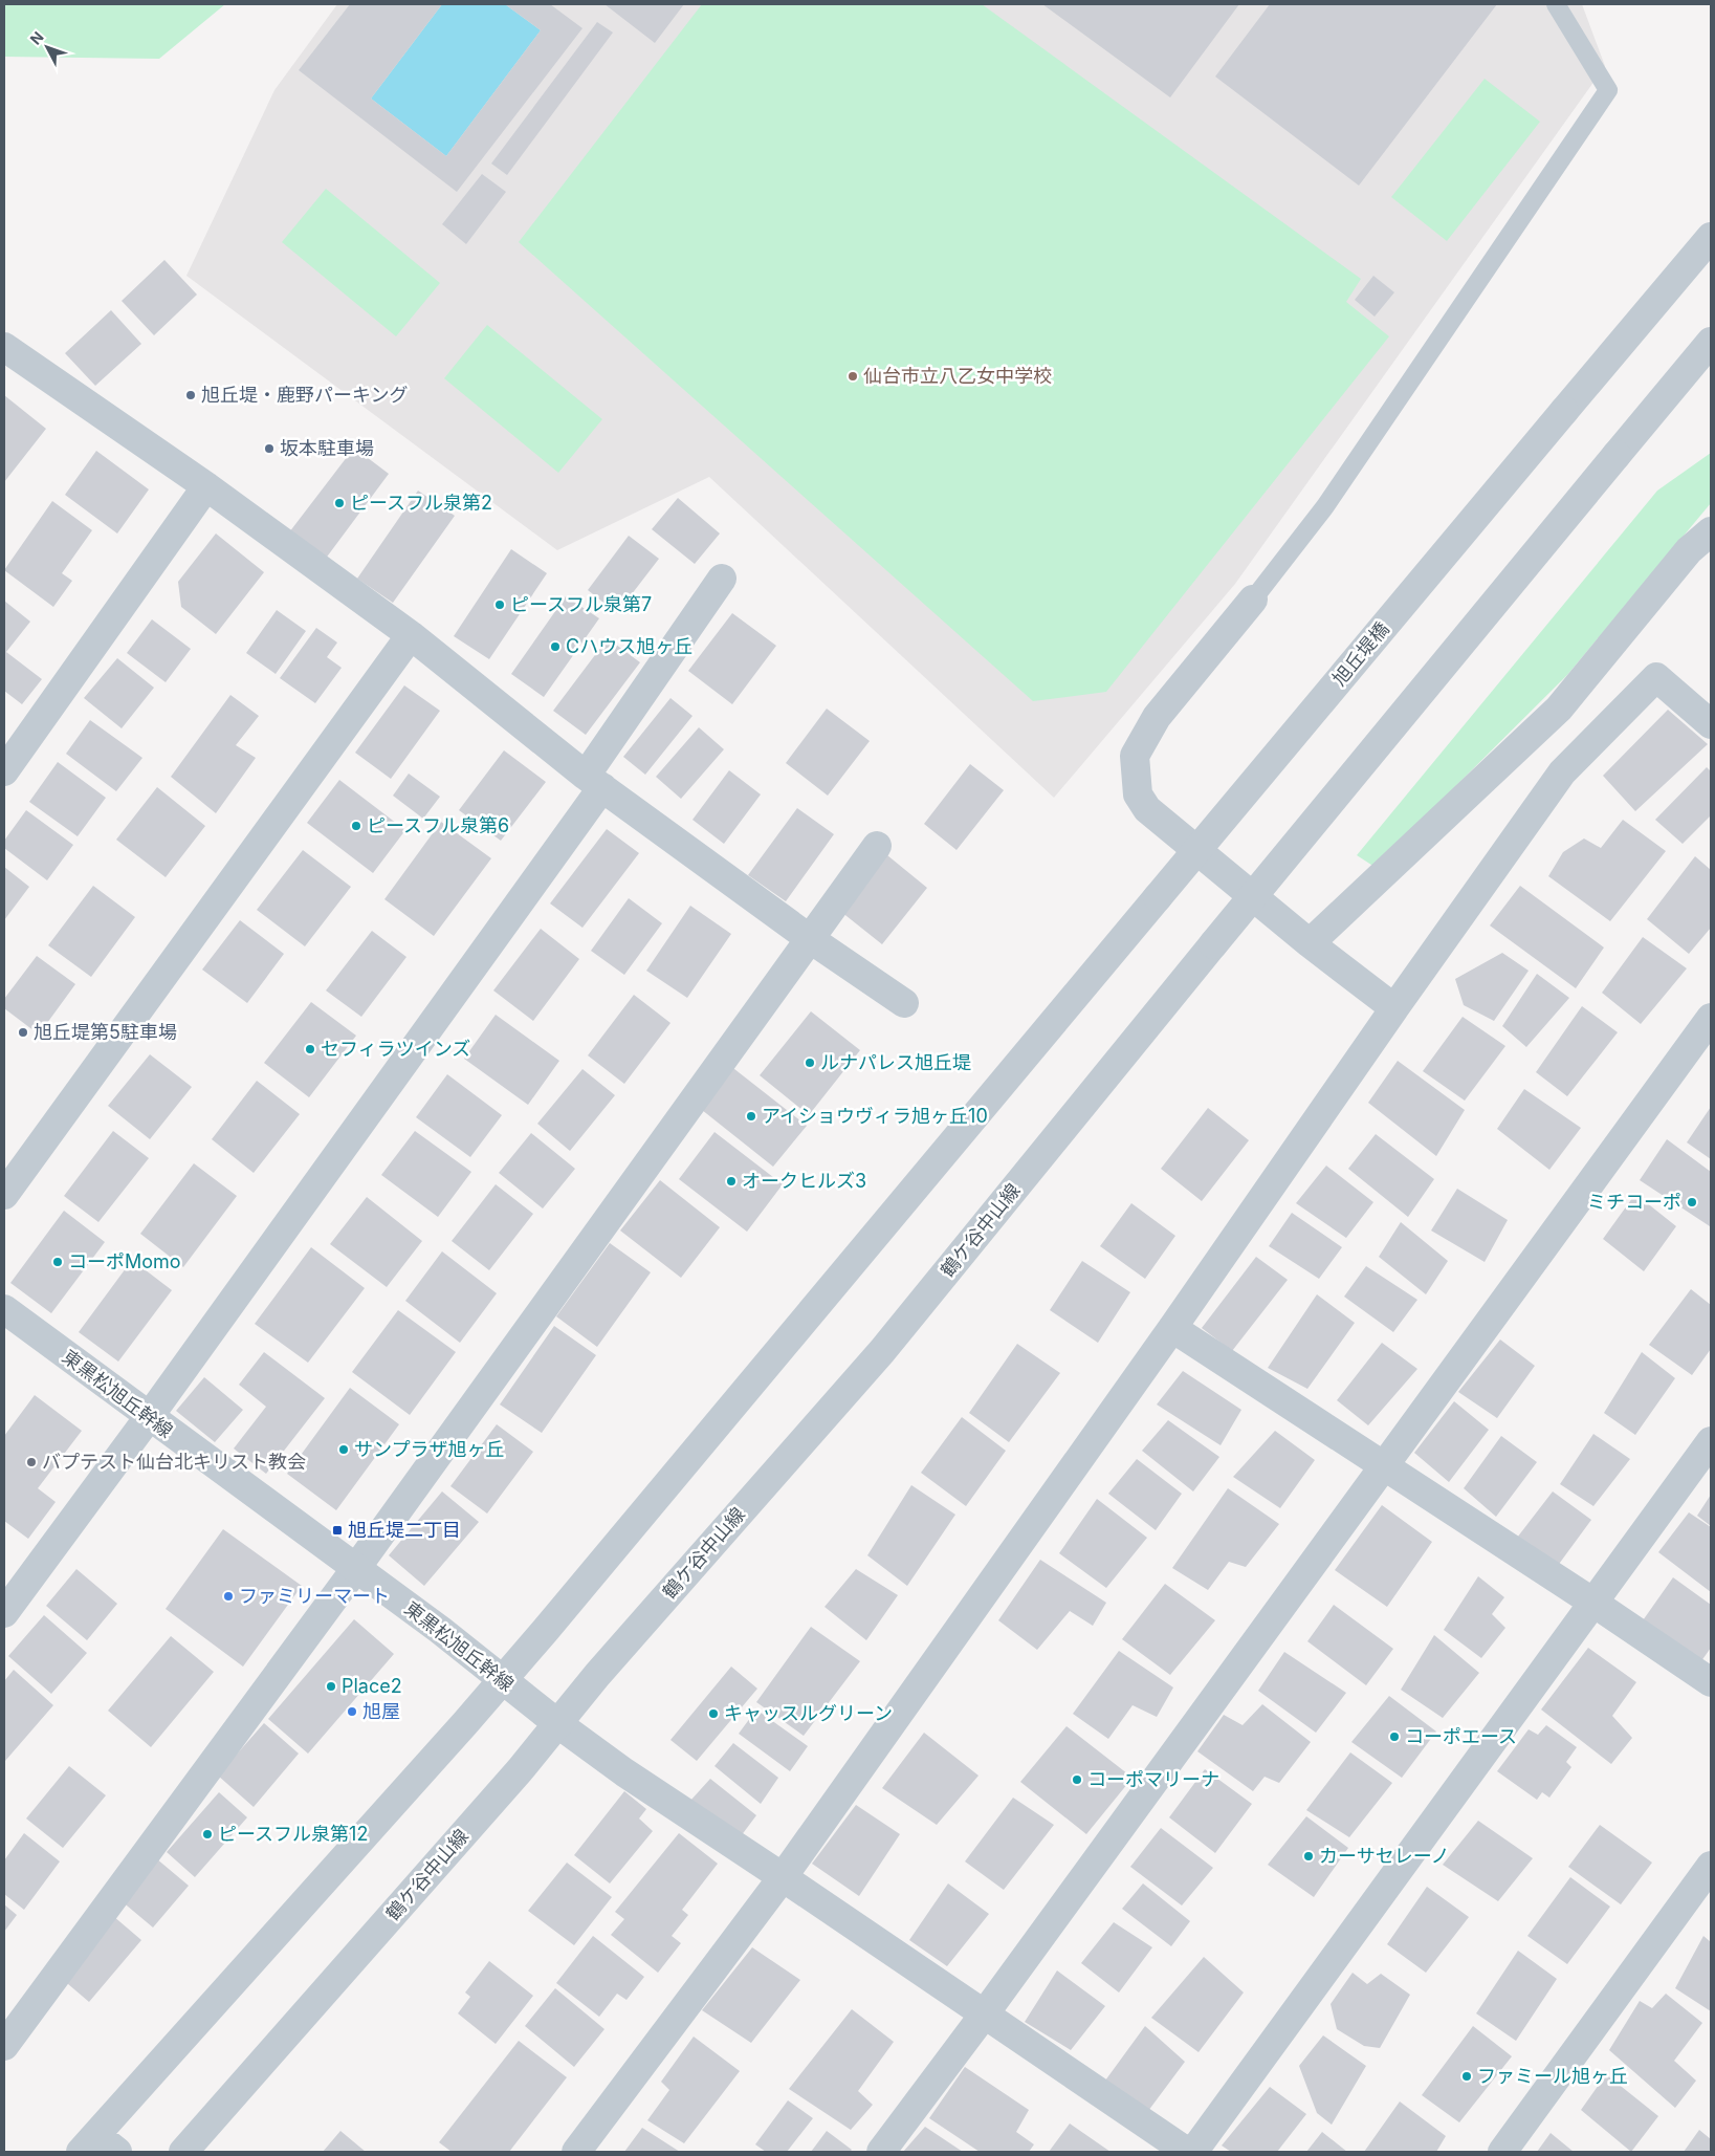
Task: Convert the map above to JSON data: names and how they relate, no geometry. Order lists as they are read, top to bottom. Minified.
{"streets":{"street":["旭丘堤橋","鶴ケ谷中山線","東黒松旭丘幹線"]},"crossings":[["旭丘堤橋","東黒松旭丘幹線"],["鶴ケ谷中山線","東黒松旭丘幹線"]],"places":{"other":["仙台市立八乙女中学校","旭丘堤・鹿野パーキング","坂本駐車場","ピースフル泉第2","ピースフル泉第7","Cハウス旭ヶ丘","ピースフル泉第6","旭丘堤第5駐車場","セフィラツインズ","ルナパレス旭丘堤","アイショウヴィラ旭ヶ丘10","オークヒルズ3","ミチコーポ","コーポMomo","サンプラザ旭ヶ丘","バプテスト仙台北キリスト教会","ファミリーマート","Place2","旭屋","キャッスルグリーン","コーポエース","コーポマリーナ","ピースフル泉第12","カーサセレーノ","ファミール旭ヶ丘"],"transit":["旭丘堤二丁目"]},"north":"top left"}
